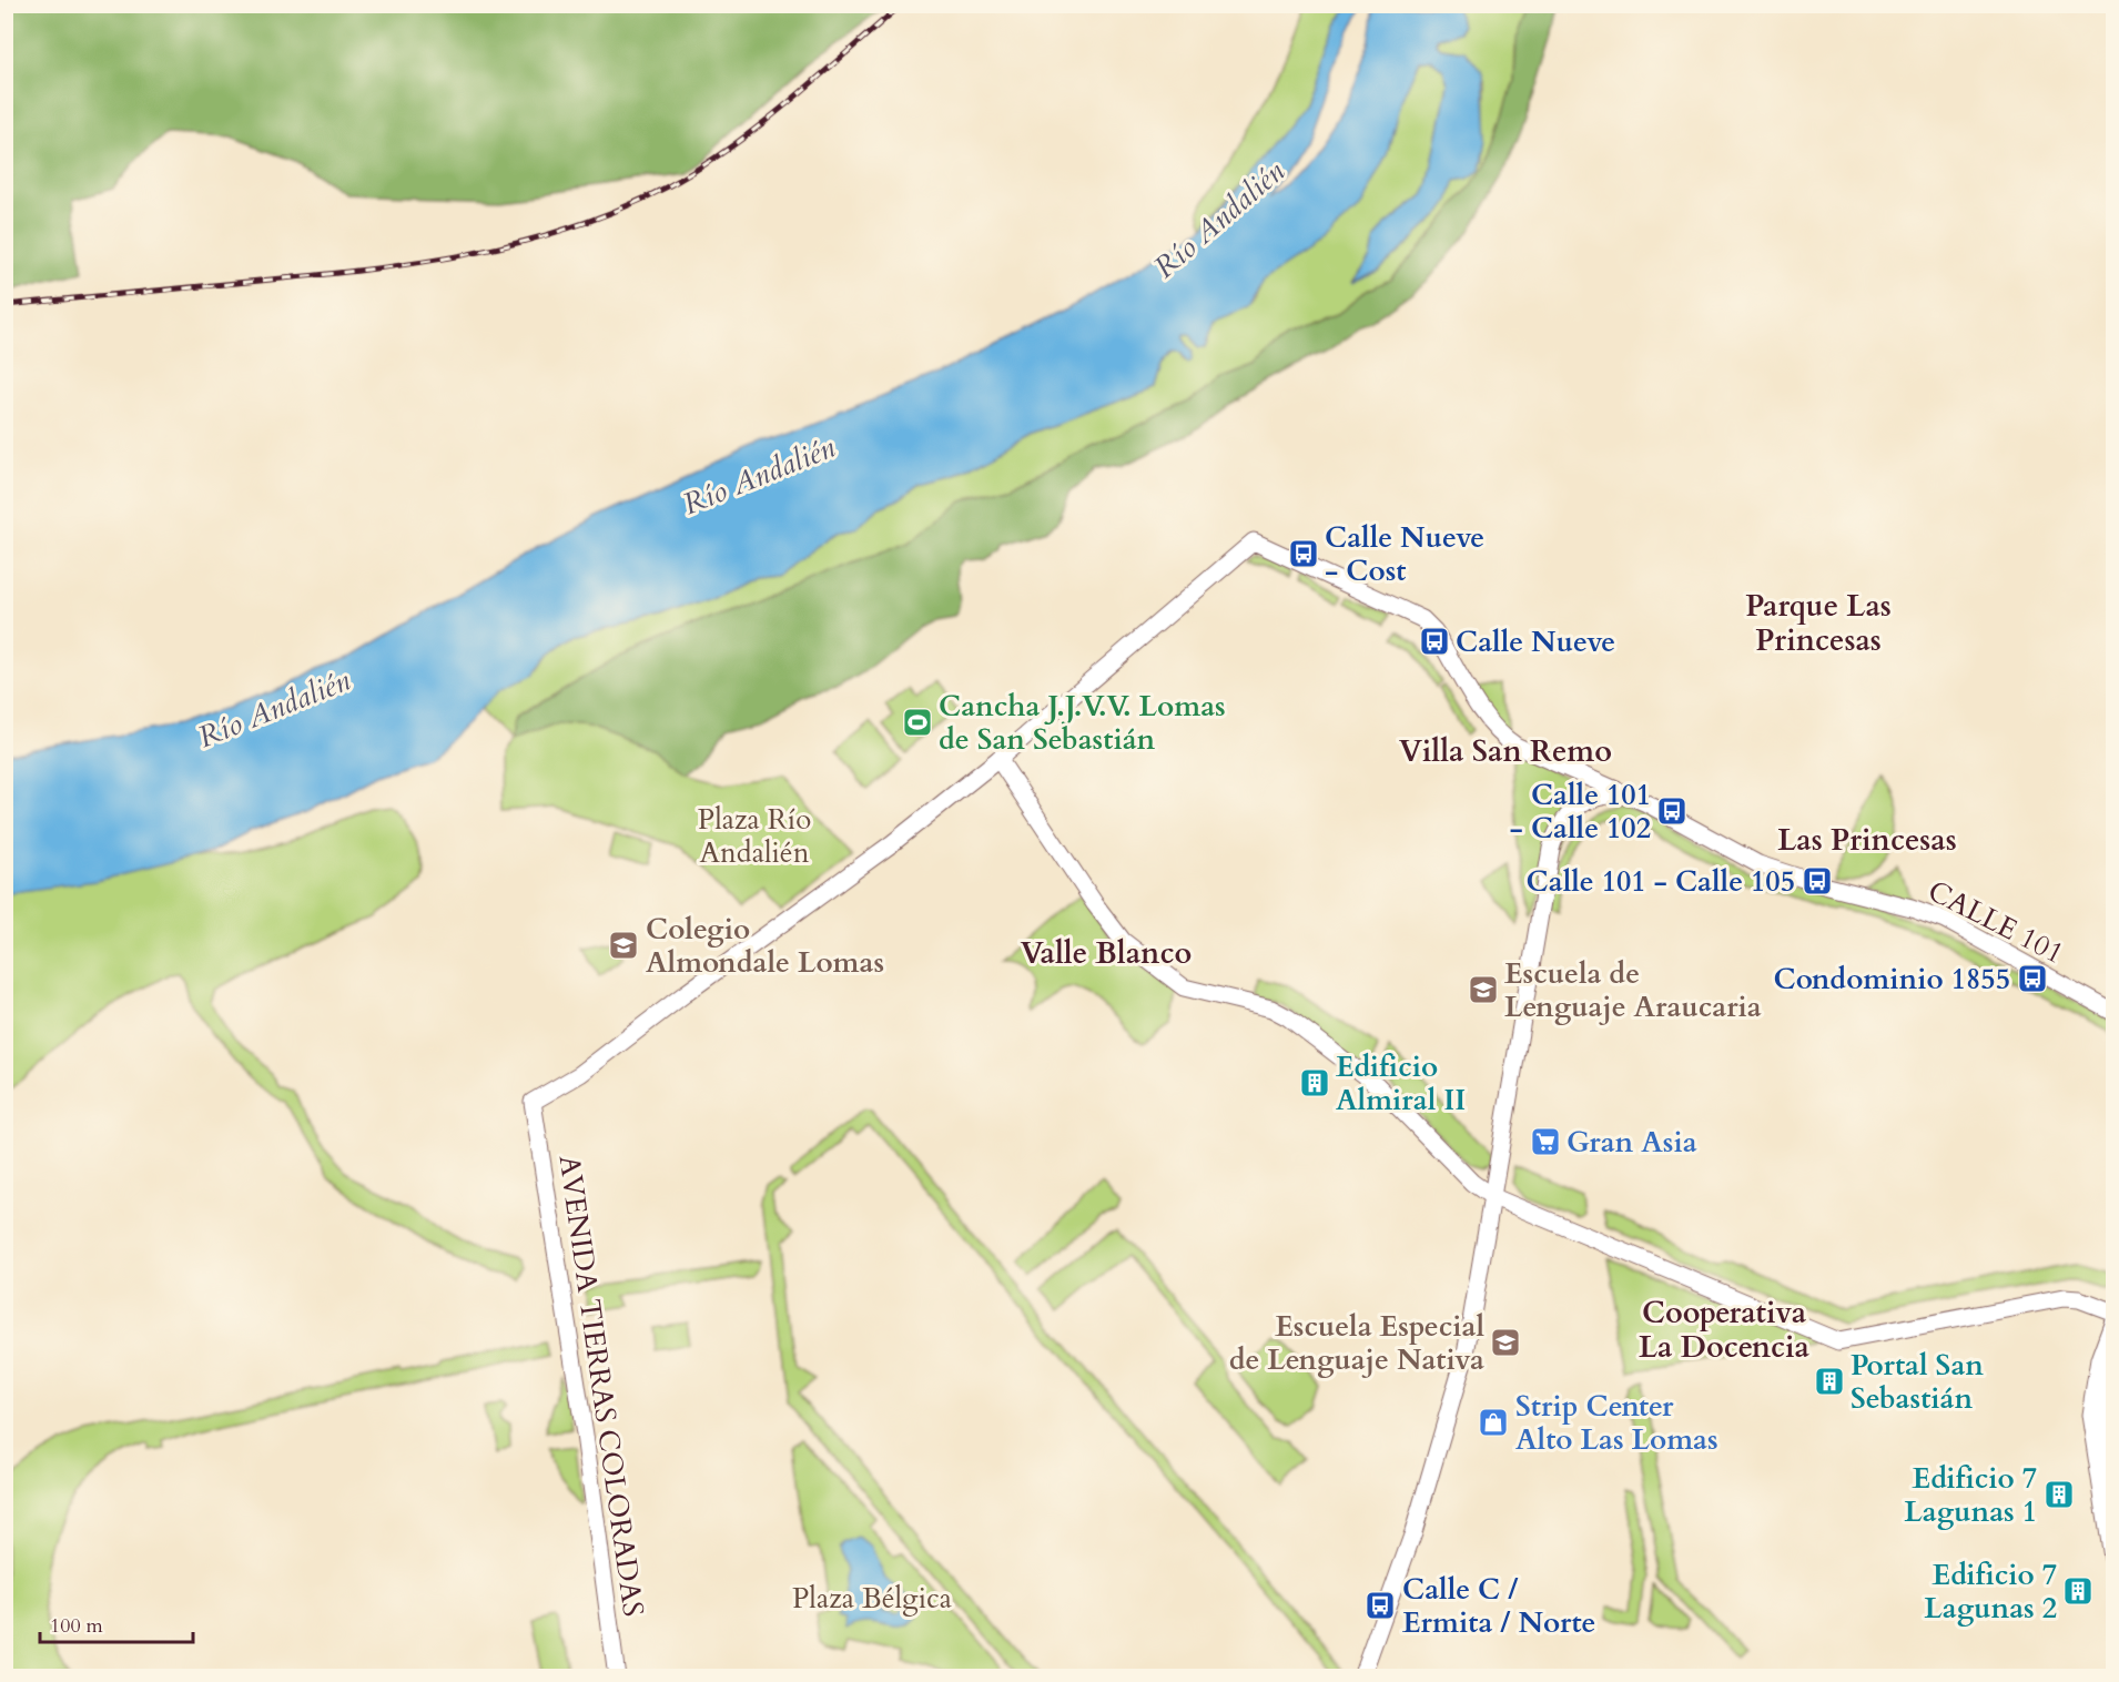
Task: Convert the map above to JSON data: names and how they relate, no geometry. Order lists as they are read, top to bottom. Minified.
{"streets":{"street":["CALLE 101","AVENIDA TIERRAS COLORADAS"]},"crossings":[["CALLE 101","AVENIDA TIERRAS COLORADAS"]],"districts":["Parque Las Princesas","Villa San Remo","Las Princesas","Valle Blanco","Cooperativa La Docencia"],"water":["Río Andalién"],"parks":["Plaza Río Andalién","Plaza Bélgica"],"places":{"bus stop":["Calle Nueve - Cost","Calle Nueve","Calle 101 - Calle 102","Calle 101 - Calle 105","Condominio 1855","Calle C / Ermita / Norte"],"sports":["Cancha J.J.V.V. Lomas de San Sebastián"],"school or university":["Colegio Almondale Lomas","Escuela de Lenguaje Araucaria","Escuela Especial de Lenguaje Nativa"],"building":["Edificio Almiral II","Portal San Sebastián","Edificio 7 Lagunas 1","Edificio 7 Lagunas 2"],"supermarket":["Gran Asia"],"shop":["Strip Center Alto Las Lomas"]},"scale_bar":"100 m"}
